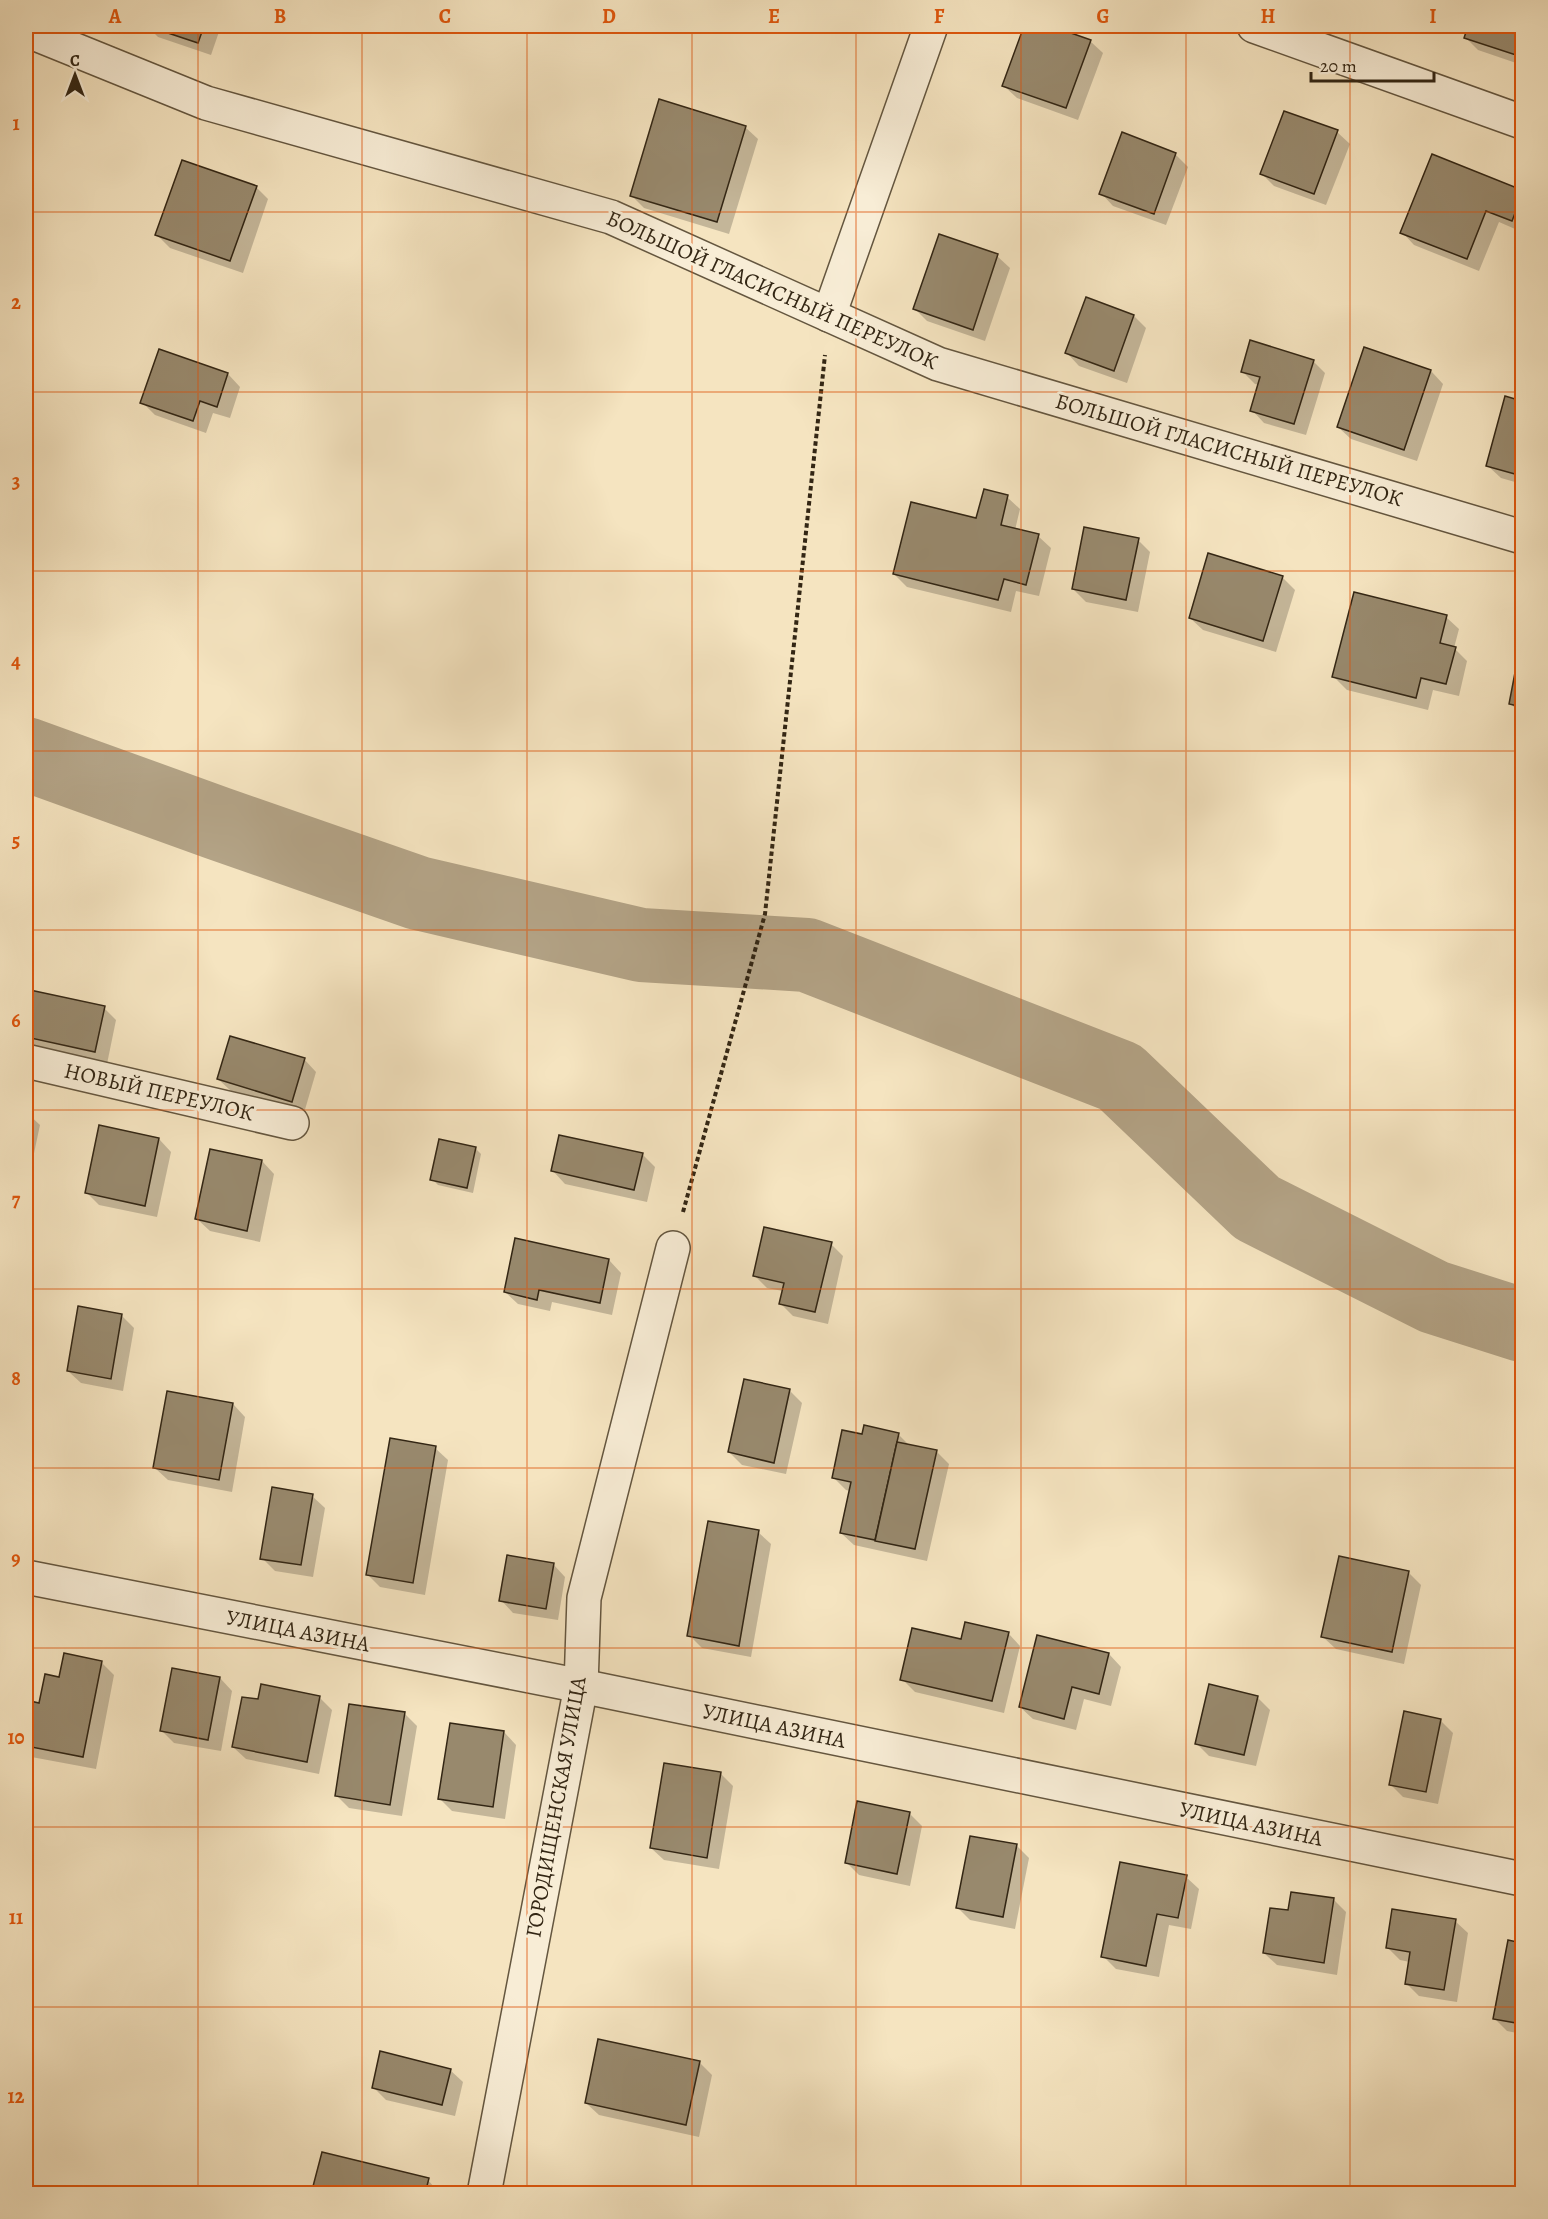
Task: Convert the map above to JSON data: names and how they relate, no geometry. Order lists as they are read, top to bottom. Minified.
{"streets":{"street":["БОЛЬШОЙ ГЛАСИСНЫЙ ПЕРЕУЛОК","НОВЫЙ ПЕРЕУЛОК","УЛИЦА АЗИНА","ГОРОДИЩЕНСКАЯ УЛИЦА"]},"crossings":[["УЛИЦА АЗИНА","ГОРОДИЩЕНСКАЯ УЛИЦА"]],"scale_bar":"20 m","north":"top","grid":{"columns":["A","B","C","D","E","F","G","H","I"],"rows":["1","2","3","4","5","6","7","8","9","10","11","12"]}}
